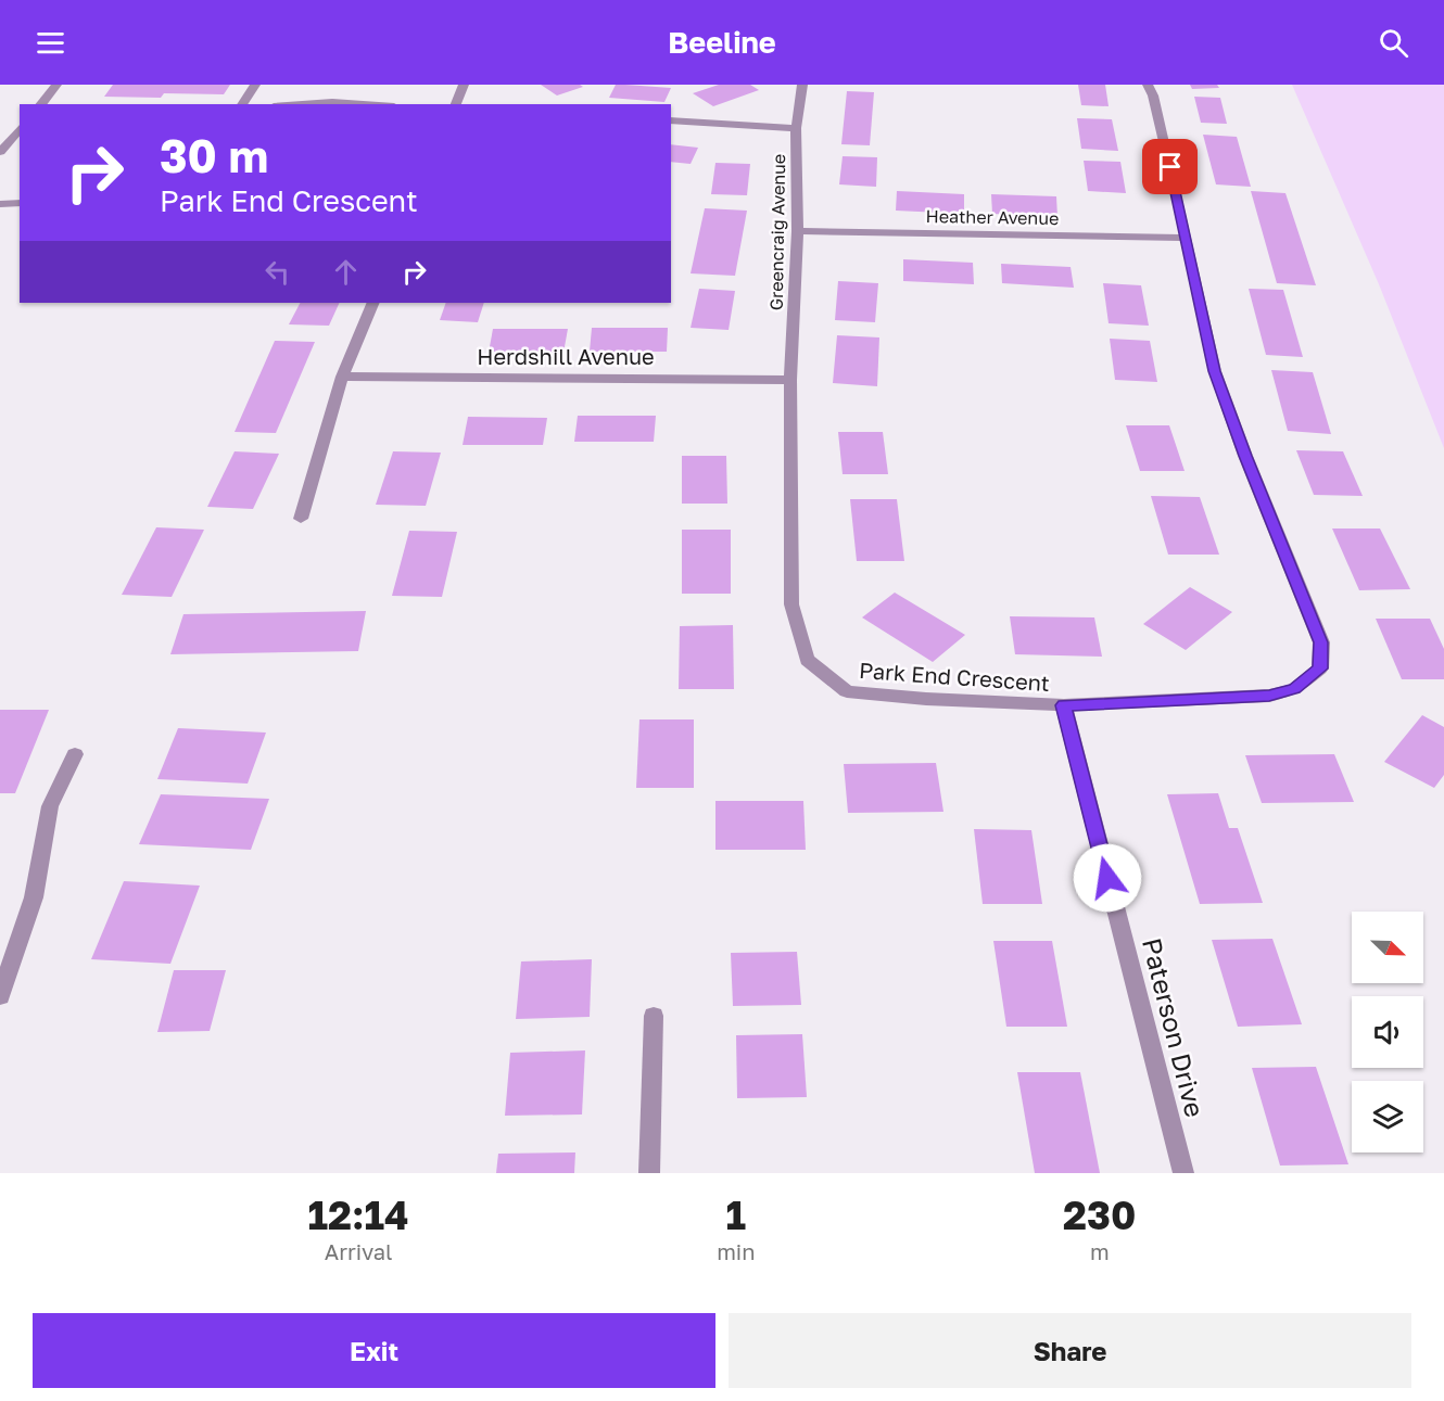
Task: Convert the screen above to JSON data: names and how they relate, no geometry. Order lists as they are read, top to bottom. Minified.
{"streets":{"street":["Heather Avenue","Greencraig Avenue","Herdshill Avenue","Park End Crescent","Paterson Drive"]},"crossings":[["Heather Avenue","Greencraig Avenue"],["Heather Avenue","Park End Crescent"],["Greencraig Avenue","Herdshill Avenue"],["Greencraig Avenue","Park End Crescent"],["Herdshill Avenue","Park End Crescent"],["Park End Crescent","Paterson Drive"]],"north":"bottom right","page":{"header":"Beeline","turn":["30 m","Park End Crescent"],"eta":["12:14","Arrival","1","min","230","m"],"buttons":["Exit","Share"]}}
